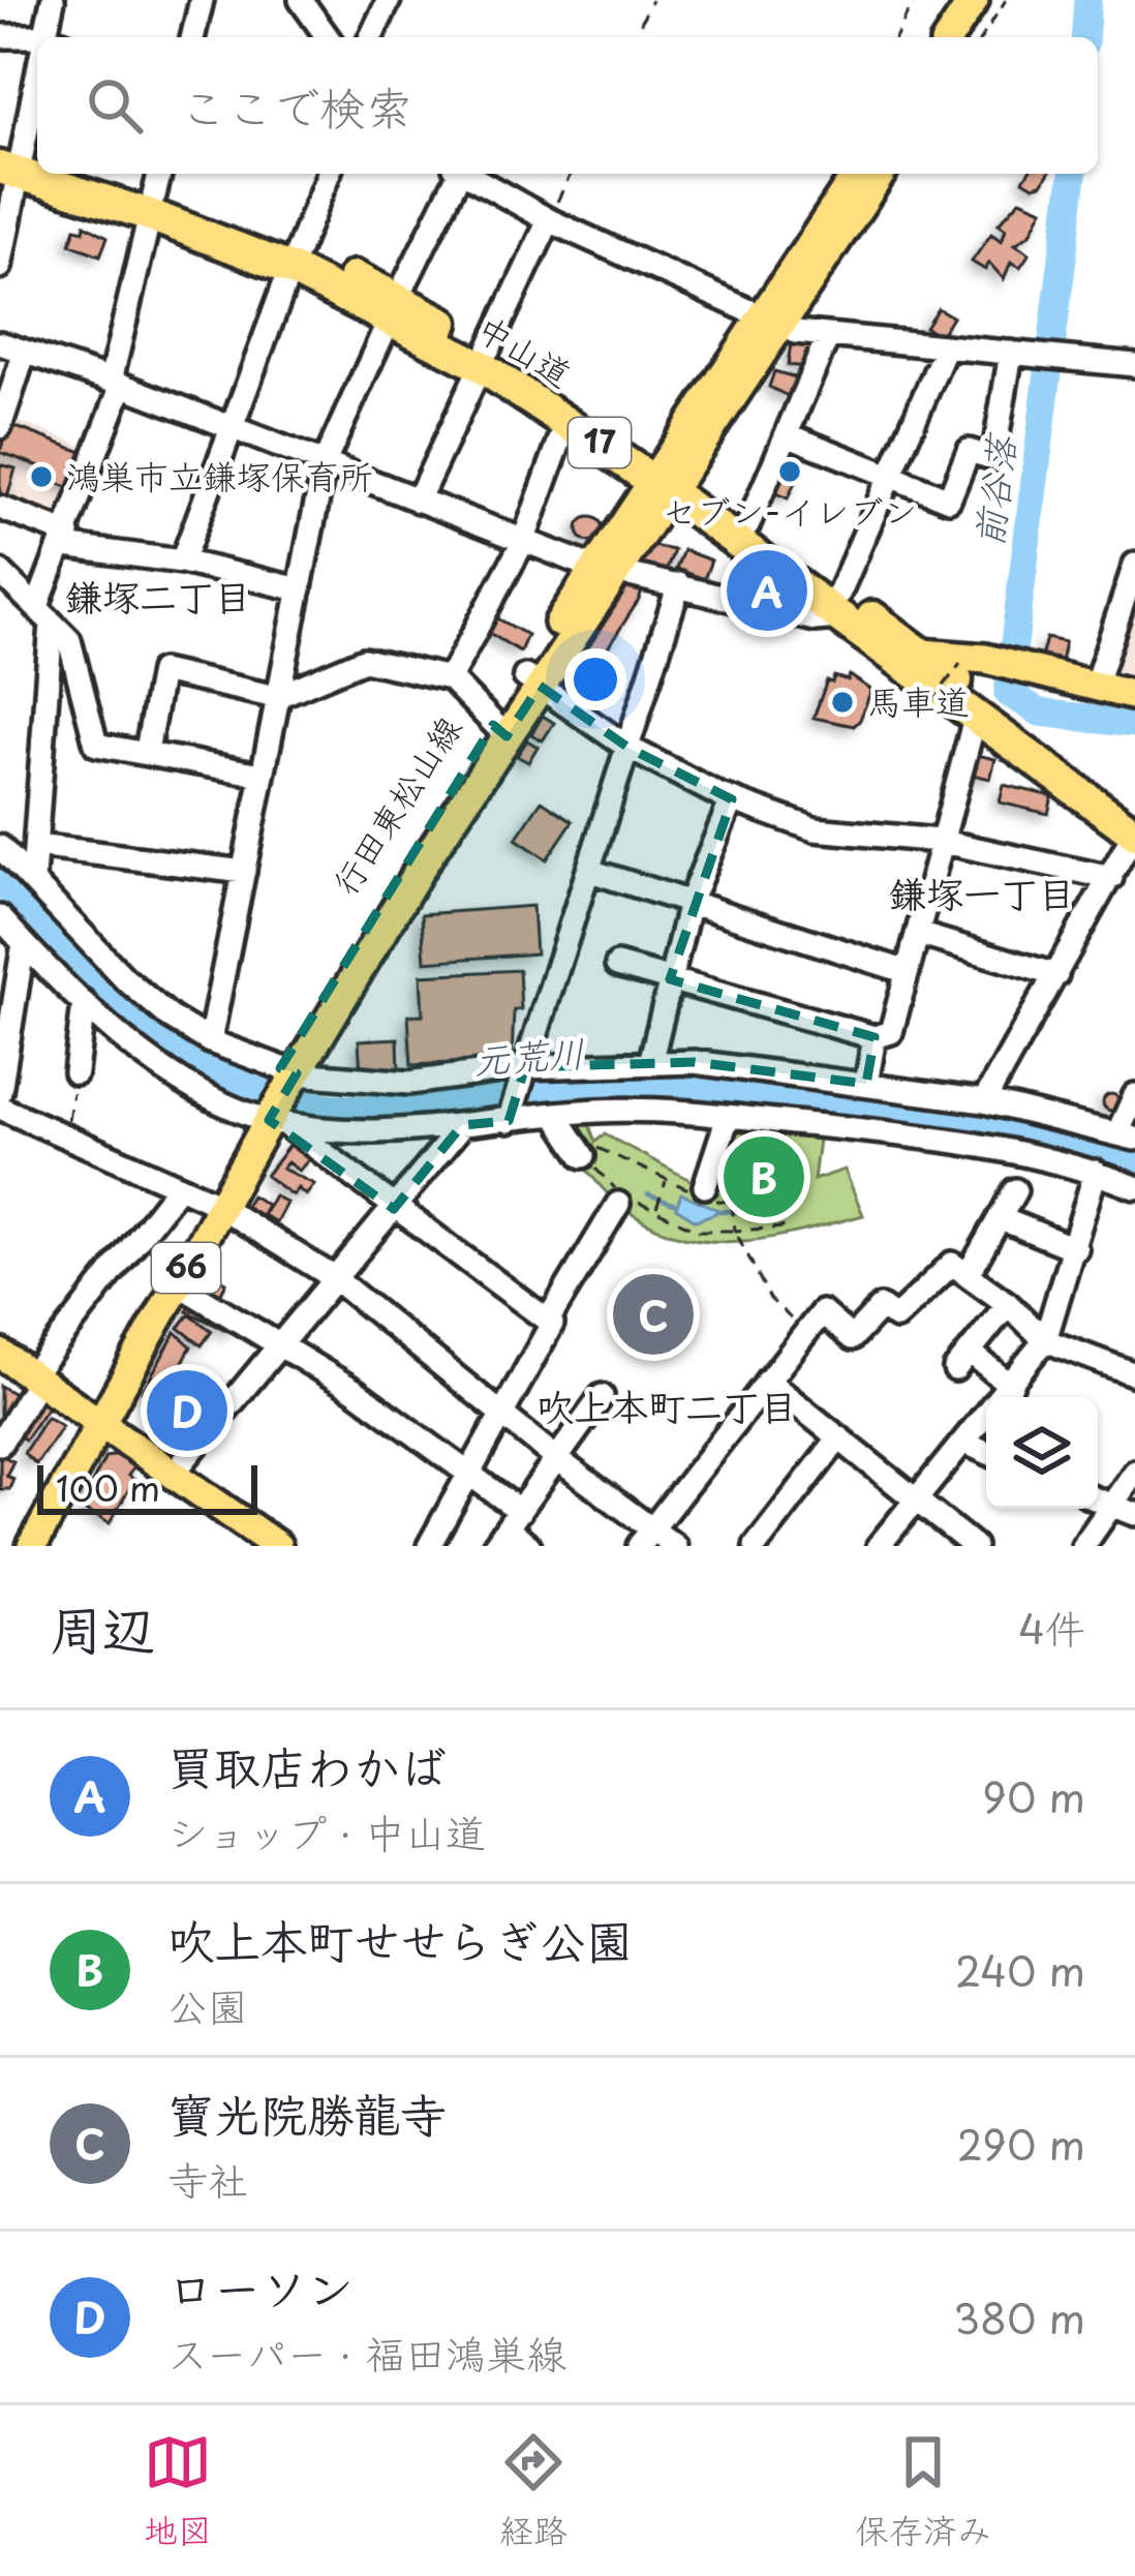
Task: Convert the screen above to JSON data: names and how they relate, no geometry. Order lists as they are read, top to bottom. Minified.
{"streets":{"highway":["中山道","17"],"main road":["行田東松山線","66"]},"crossings":[["中山道","行田東松山線"]],"districts":["鎌塚二丁目","鎌塚一丁目","吹上本町二丁目"],"water":["前谷落","元荒川"],"places":["セブン-イレブン","鴻巣市立鎌塚保育所","馬車道"],"scale_bar":"100 m","page":{"search":"ここで検索","pins":["A","B","C","D"],"scale":"100 m","heading":["周辺","4件"],"list":[{"mark":"A","name":"買取店わかば","note":"ショップ · 中山道","value":"90 m"},{"mark":"B","name":"吹上本町せせらぎ公園","note":"公園","value":"240 m"},{"mark":"C","name":"寶光院勝龍寺","note":"寺社","value":"290 m"},{"mark":"D","name":"ローソン","note":"スーパー · 福田鴻巣線","value":"380 m"}],"nav":["地図","経路","保存済み"]}}
